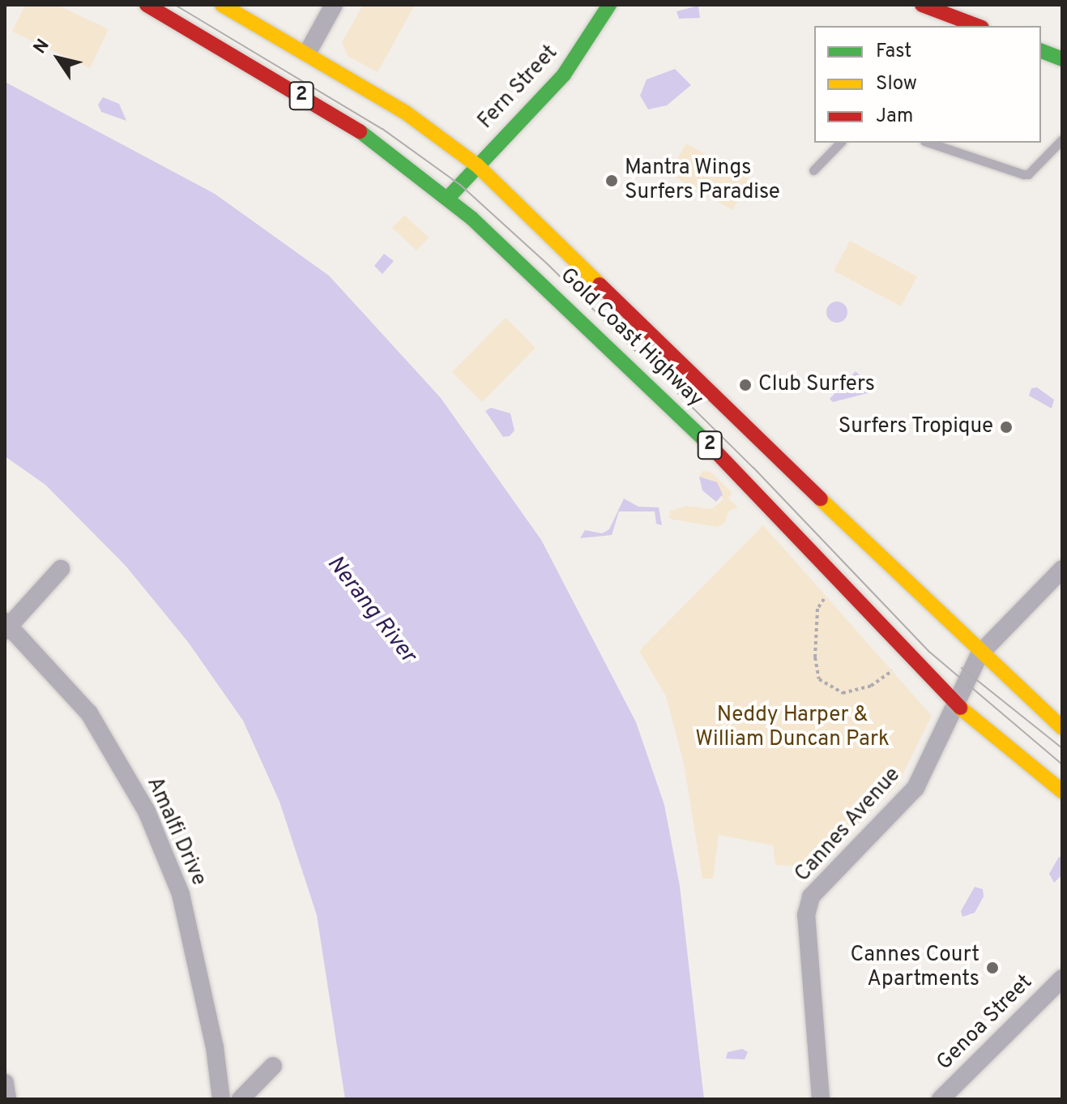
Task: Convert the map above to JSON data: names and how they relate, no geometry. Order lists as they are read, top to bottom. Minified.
{"streets":{"main road":["Fern Street","2","Gold Coast Highway"],"street":["Cannes Avenue","Amalfi Drive","Genoa Street"]},"crossings":[["Fern Street","Gold Coast Highway"],["Gold Coast Highway","Cannes Avenue"]],"water":["Nerang River"],"parks":["Neddy Harper & William Duncan Park"],"places":["Mantra Wings Surfers Paradise","Club Surfers","Surfers Tropique","Cannes Court Apartments"],"legend":["Fast","Slow","Jam"],"north":"top left"}
